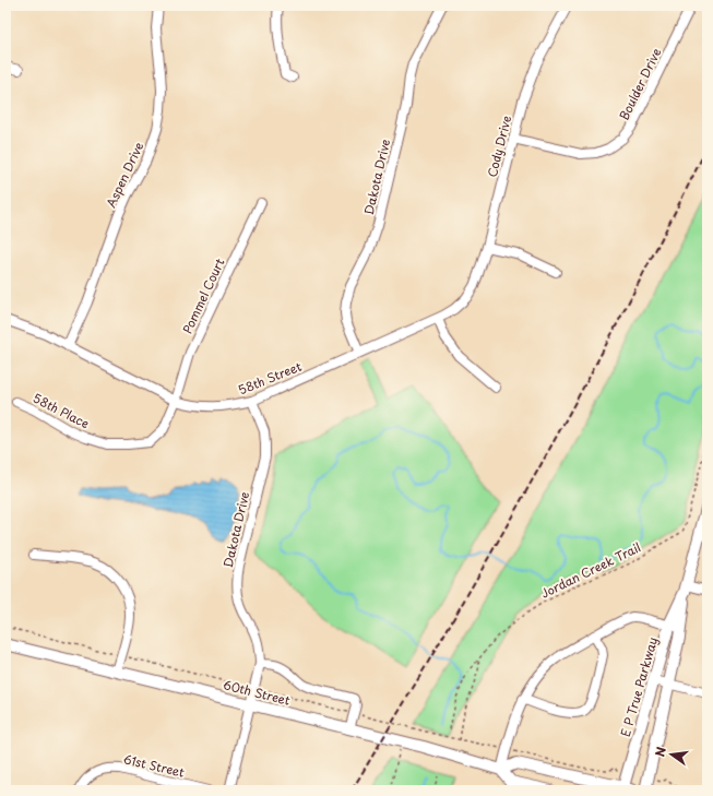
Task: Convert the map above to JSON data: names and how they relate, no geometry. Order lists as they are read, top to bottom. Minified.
{"streets":{"main road":["E P True Parkway","60th Street"],"street":["Boulder Drive","Cody Drive","Aspen Drive","Dakota Drive","Pommel Court","58th Street","58th Place","61st Street"],"path":["Jordan Creek Trail"]},"crossings":[["Boulder Drive","Cody Drive"],["Cody Drive","58th Street"],["Aspen Drive","58th Street"],["Dakota Drive","58th Street"],["Dakota Drive","60th Street"],["Pommel Court","58th Street"],["Pommel Court","58th Place"],["58th Street","58th Place"]],"north":"left"}
